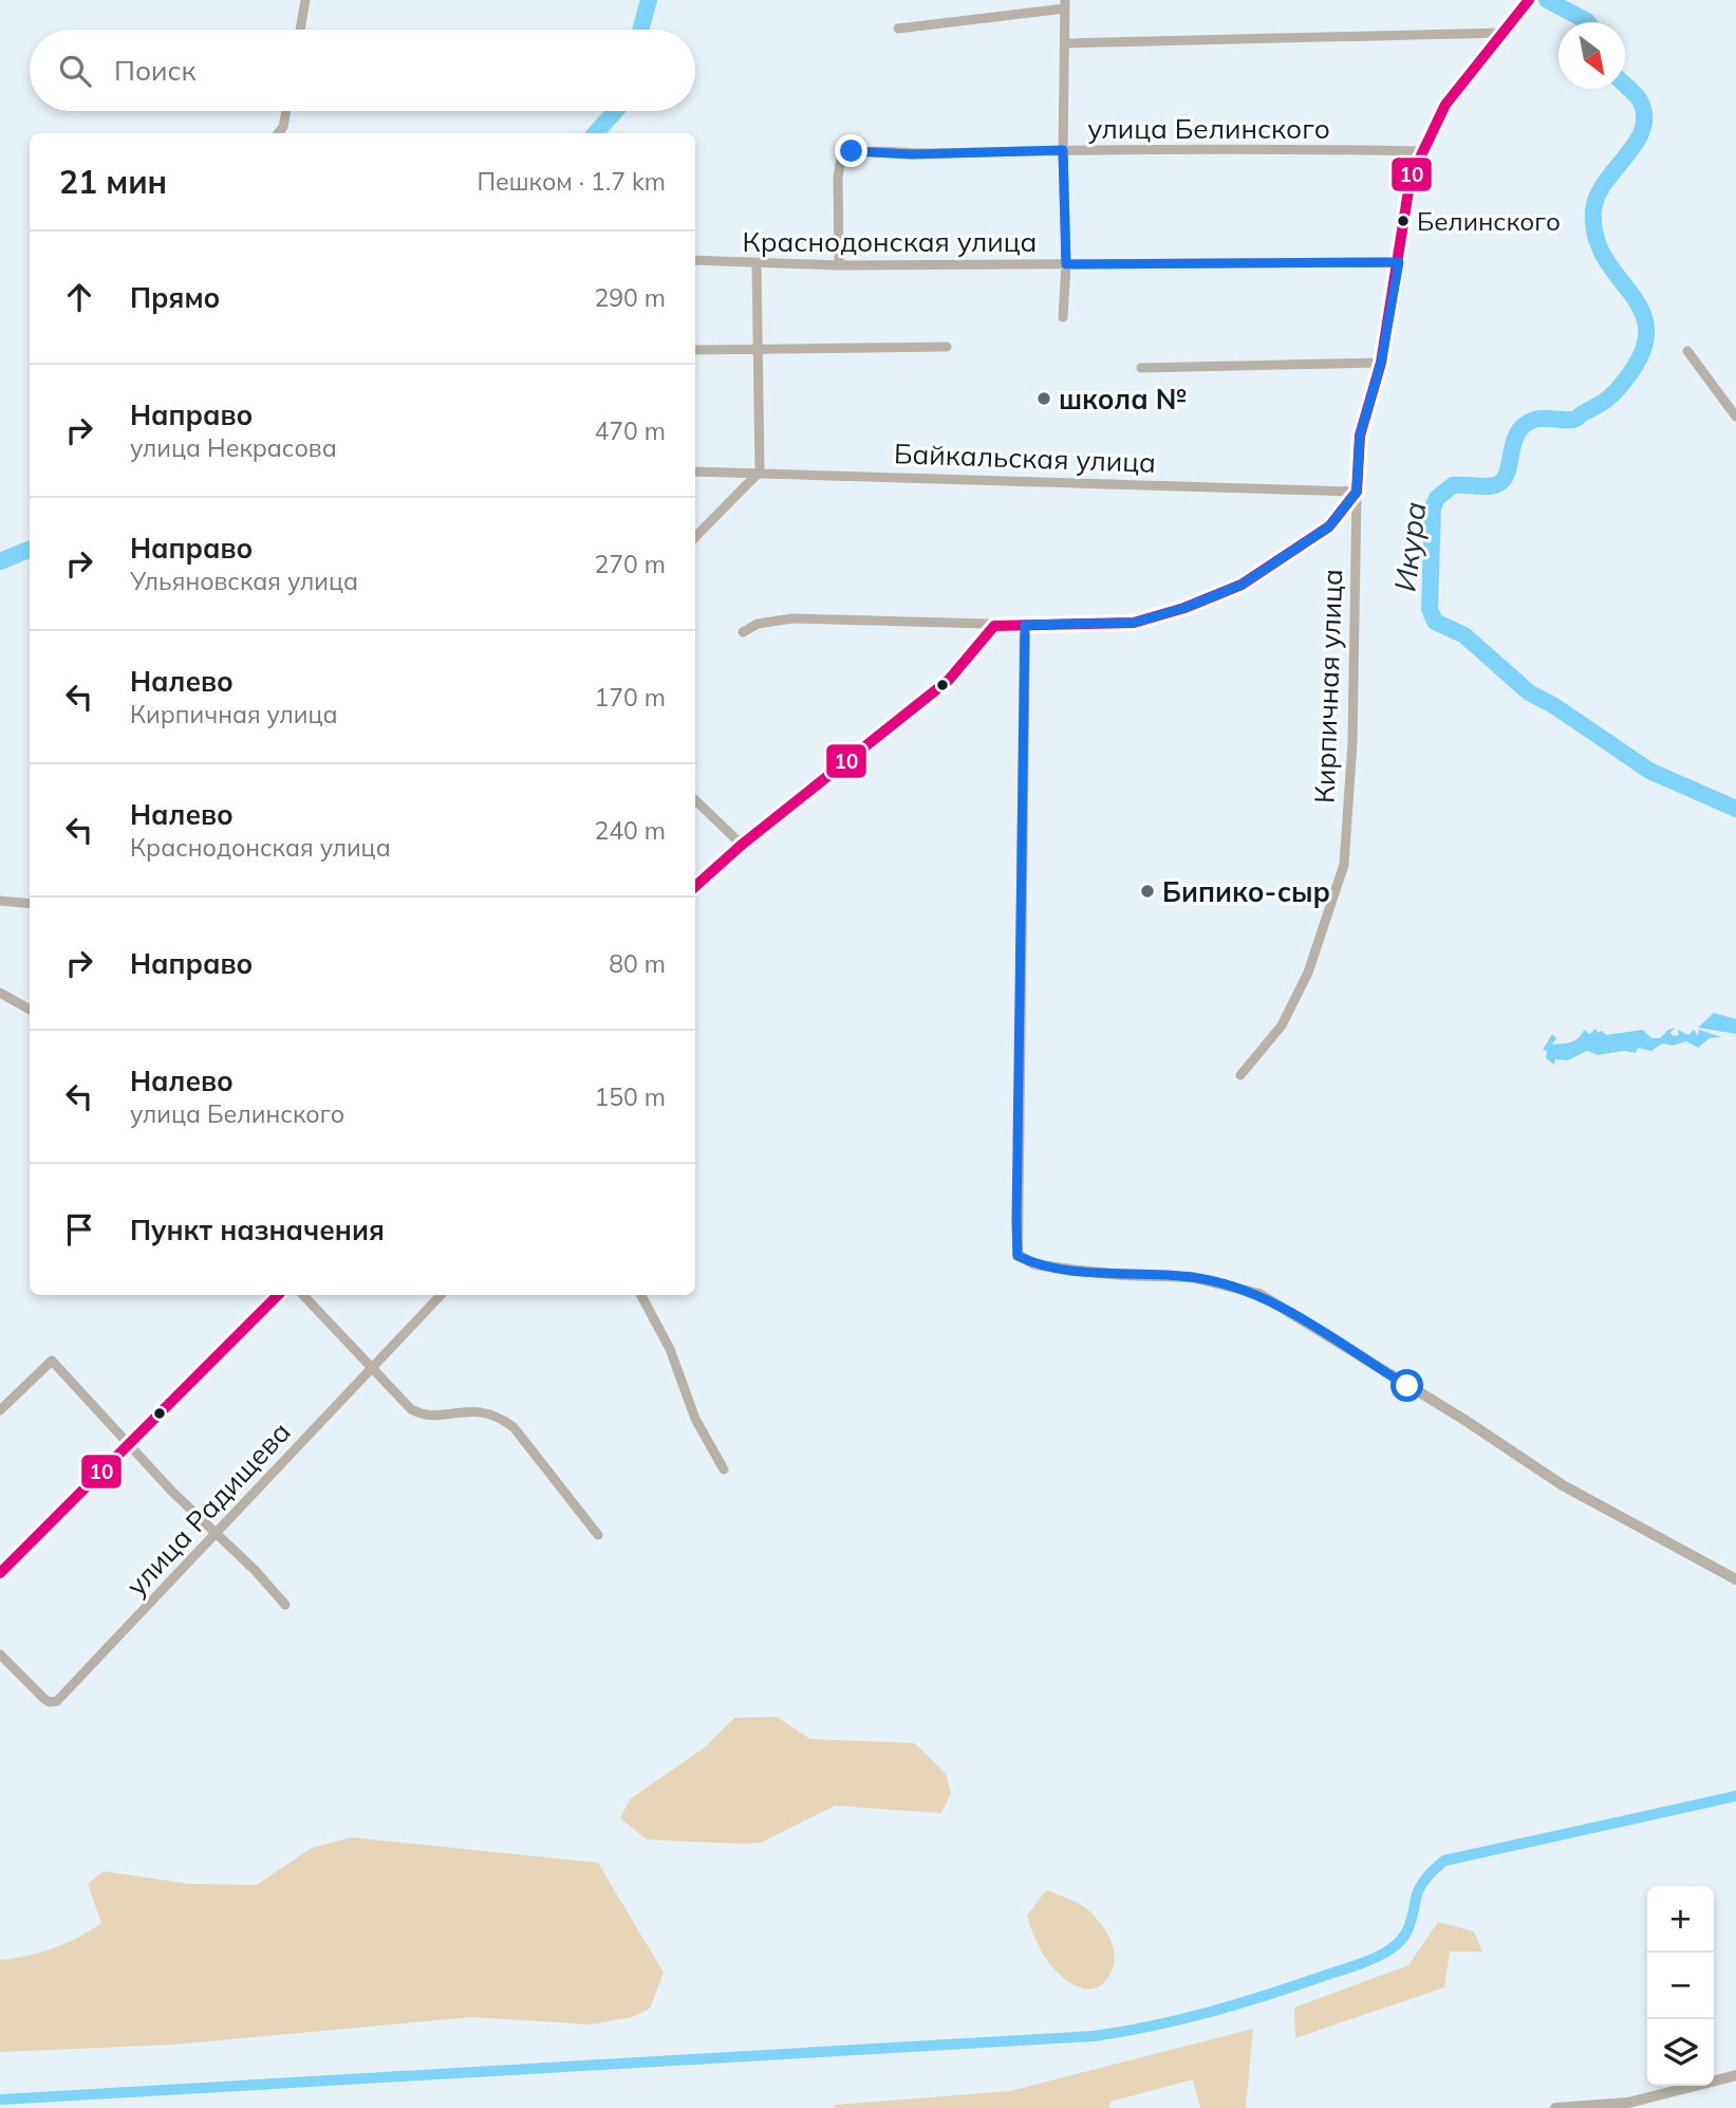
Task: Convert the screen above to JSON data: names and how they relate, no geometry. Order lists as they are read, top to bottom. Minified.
{"streets":{"street":["улица Белинского","Краснодонская улица","Байкальская улица","Кирпичная улица","улица Радищева"]},"crossings":[["улица Белинского","Краснодонская улица"],["улица Белинского","Кирпичная улица"],["Краснодонская улица","Кирпичная улица"],["Байкальская улица","Кирпичная улица"]],"water":["Икура"],"places":["Белинского","школа №","Бипико-сыр"],"lines":["transit line 10"],"north":"bottom right","page":{"search":"Поиск","heading":["21 мин","Пешком · 1.7 km"],"list":[["Прямо","290 m"],["Направо","улица Некрасова","470 m"],["Направо","Ульяновская улица","270 m"],["Налево","Кирпичная улица","170 m"],["Налево","Краснодонская улица","240 m"],["Направо","80 m"],["Налево","улица Белинского","150 m"],"Пункт назначения"],"map_buttons":["+","−"]}}
